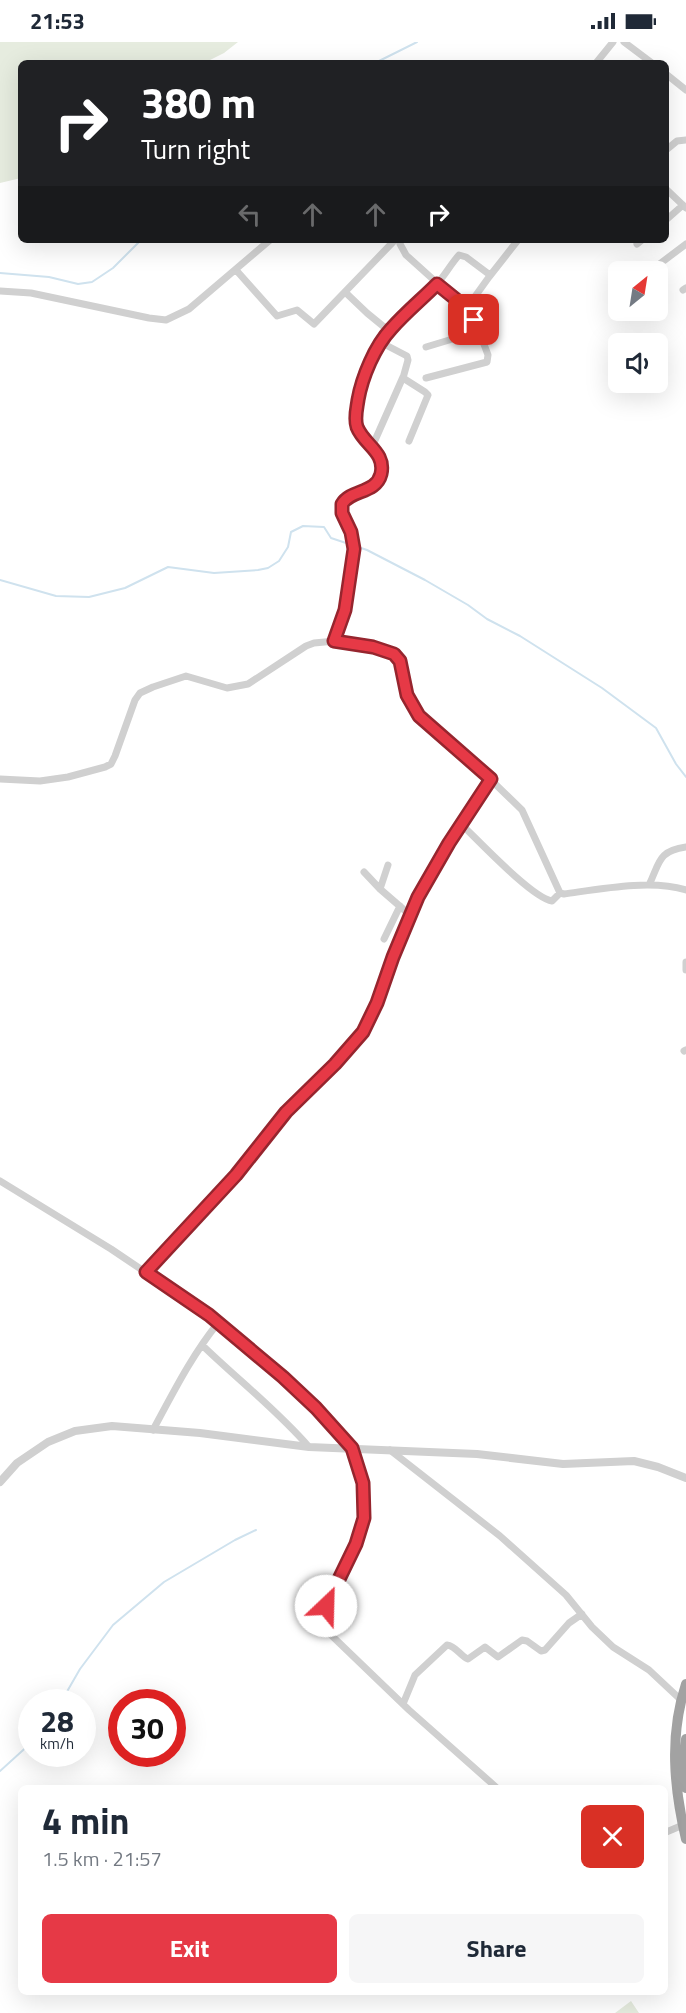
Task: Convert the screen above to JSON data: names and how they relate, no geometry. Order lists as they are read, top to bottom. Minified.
{"north":"top right","page":{"status":"21:53","turn":["380 m","Turn right"],"speed":"28 km/h","limit":"30","heading":["4 min","1.5 km · 21:57"],"buttons":["Exit","Share"]}}
